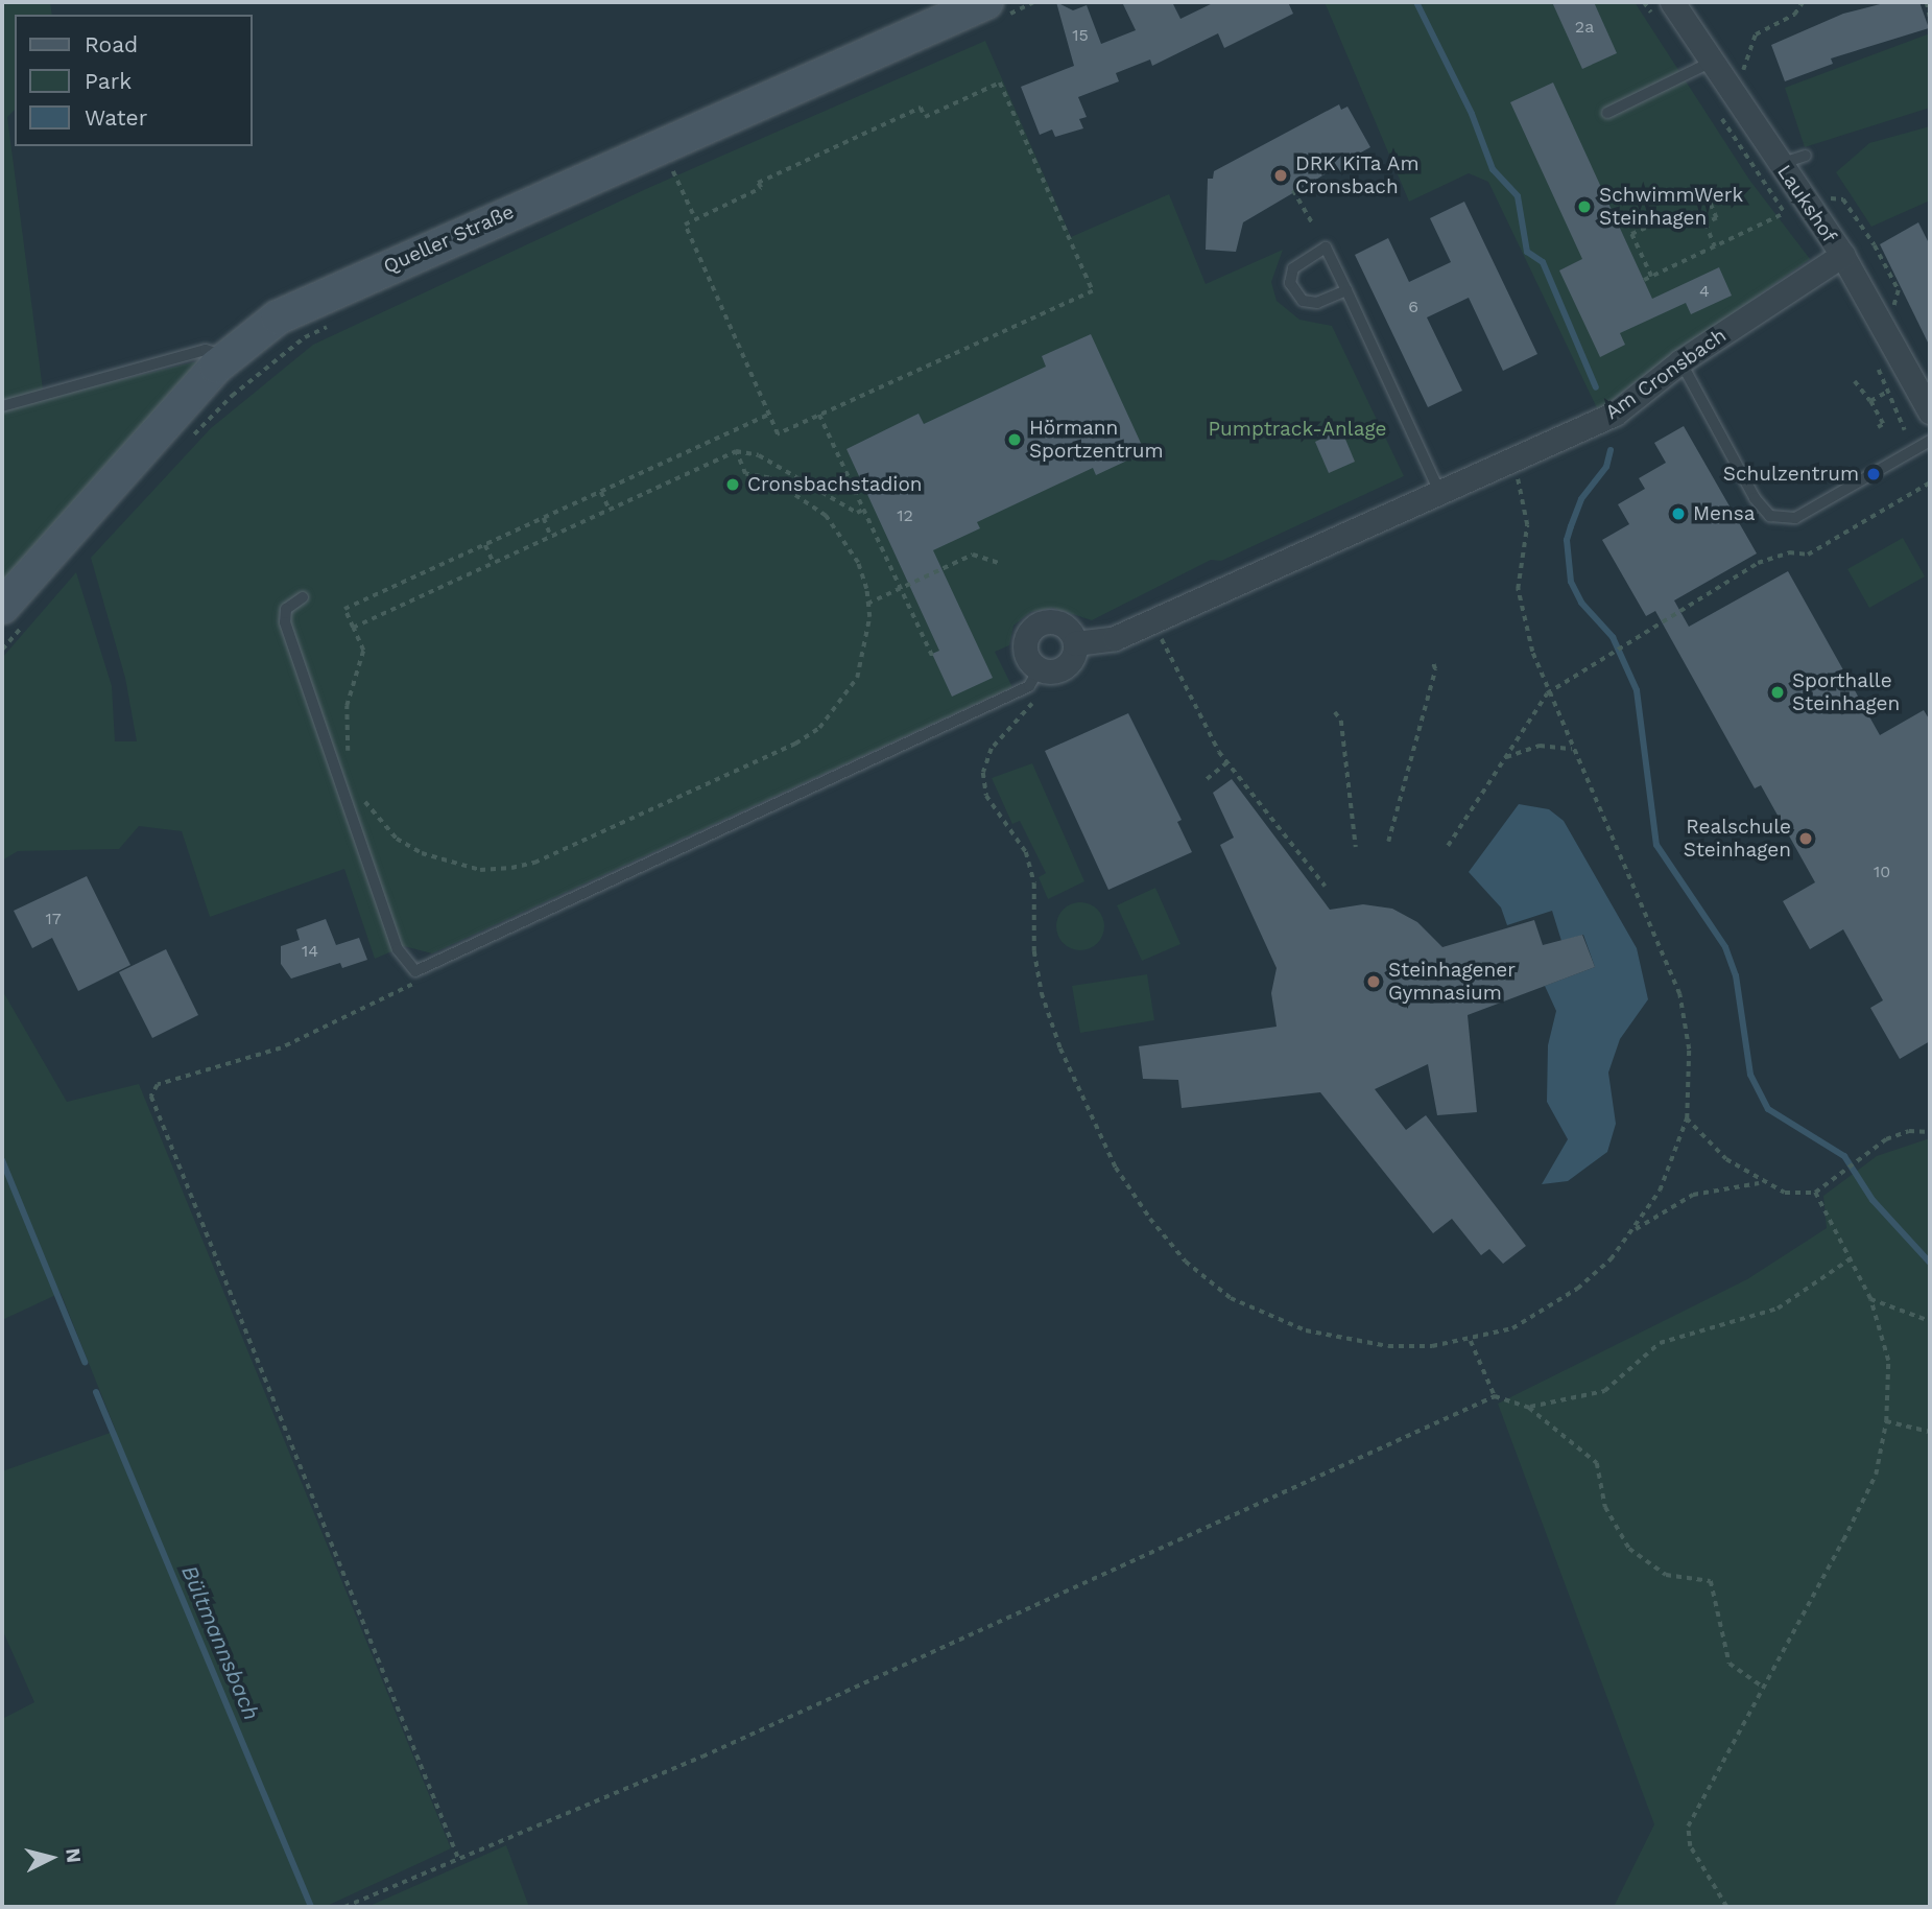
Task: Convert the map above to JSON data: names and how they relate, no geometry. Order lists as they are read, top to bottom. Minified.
{"streets":{"main road":["Queller Straße"],"street":["Laukshof","Am Cronsbach"]},"crossings":[["Laukshof","Am Cronsbach"]],"water":["Bültmannsbach"],"parks":["Pumptrack-Anlage"],"places":["DRK KiTa Am Cronsbach","SchwimmWerk Steinhagen","Hörmann Sportzentrum","Schulzentrum","Cronsbachstadion","Mensa","Sporthalle Steinhagen","Realschule Steinhagen","Steinhagener Gymnasium"],"house_numbers":["2a","15","4","6","12","10","17","14"],"legend":["Road","Park","Water"],"north":"right"}
